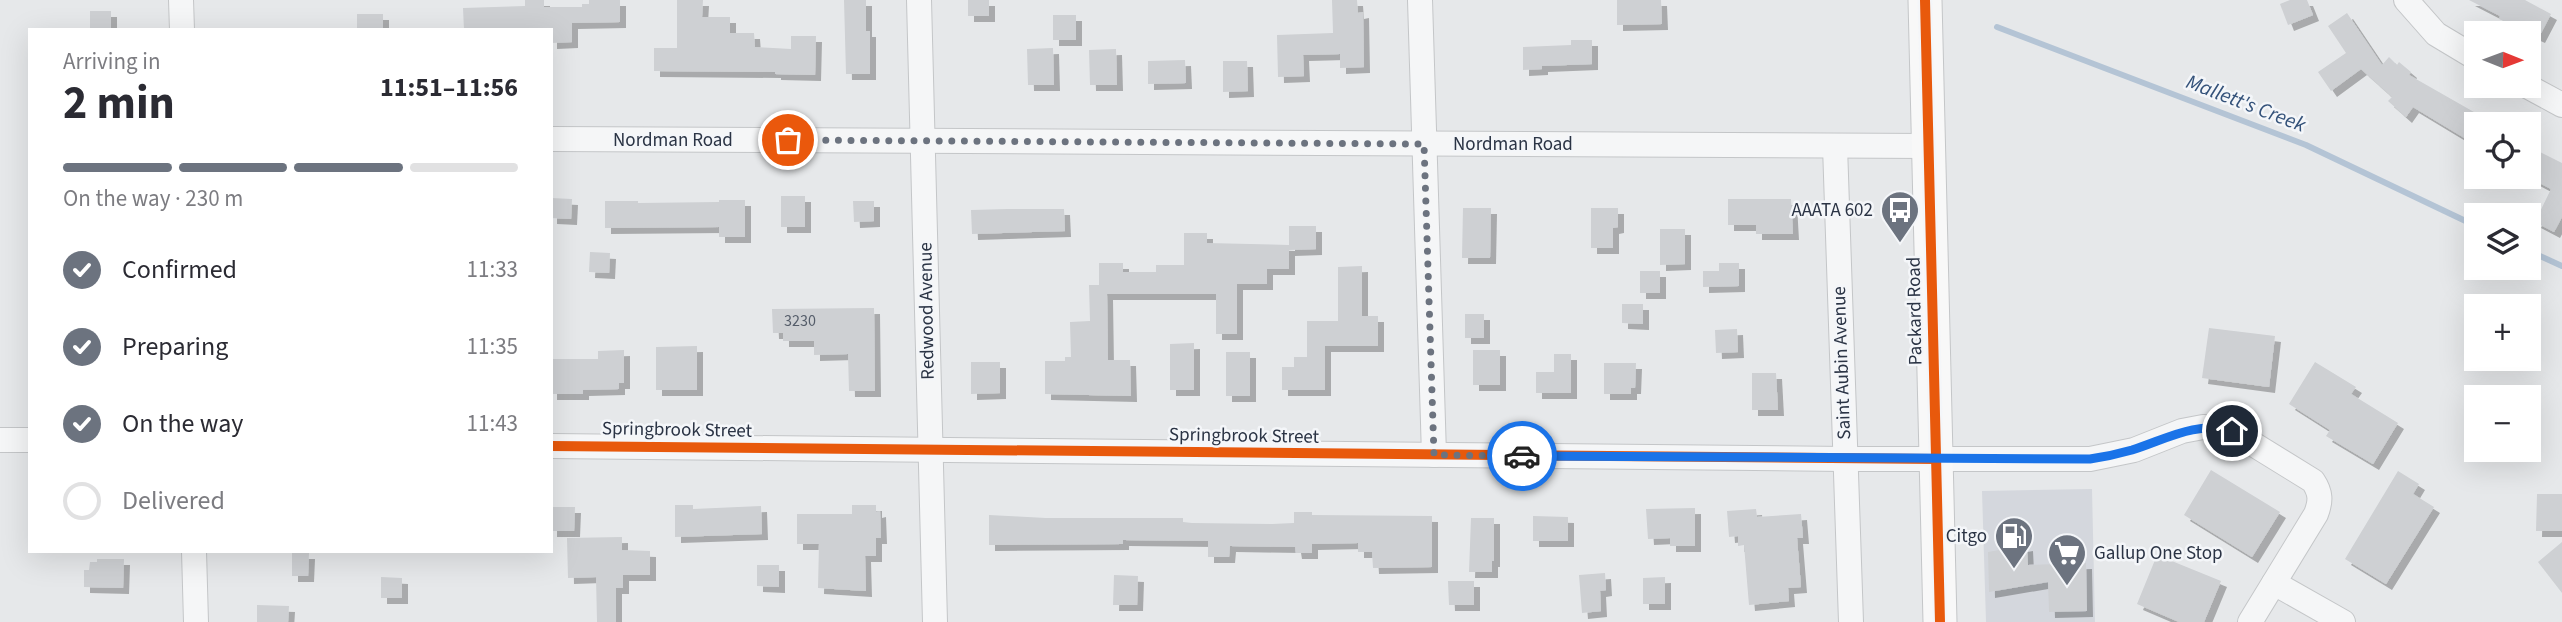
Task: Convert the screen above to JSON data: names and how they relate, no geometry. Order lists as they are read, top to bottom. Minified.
{"streets":{"main road":["Packard Road"],"street":["Nordman Road","Redwood Avenue","Saint Aubin Avenue","Springbrook Street"]},"crossings":[["Nordman Road","Redwood Avenue"],["Nordman Road","Packard Road"],["Nordman Road","Saint Aubin Avenue"],["Redwood Avenue","Springbrook Street"],["Packard Road","Springbrook Street"],["Saint Aubin Avenue","Springbrook Street"]],"water":["Mallett's Creek"],"places":{"bus stop":["AAATA 602"],"fuel station":["Citgo"],"supermarket":["Gallup One Stop"]},"house_numbers":["3230"],"north":"right","page":{"map_buttons":["+","−"],"heading":["2 min","Arriving in","11:51–11:56"],"bar":"On the way · 230 m","list":[["Confirmed","11:33"],["Preparing","11:35"],["On the way","11:43"],"Delivered"]}}
